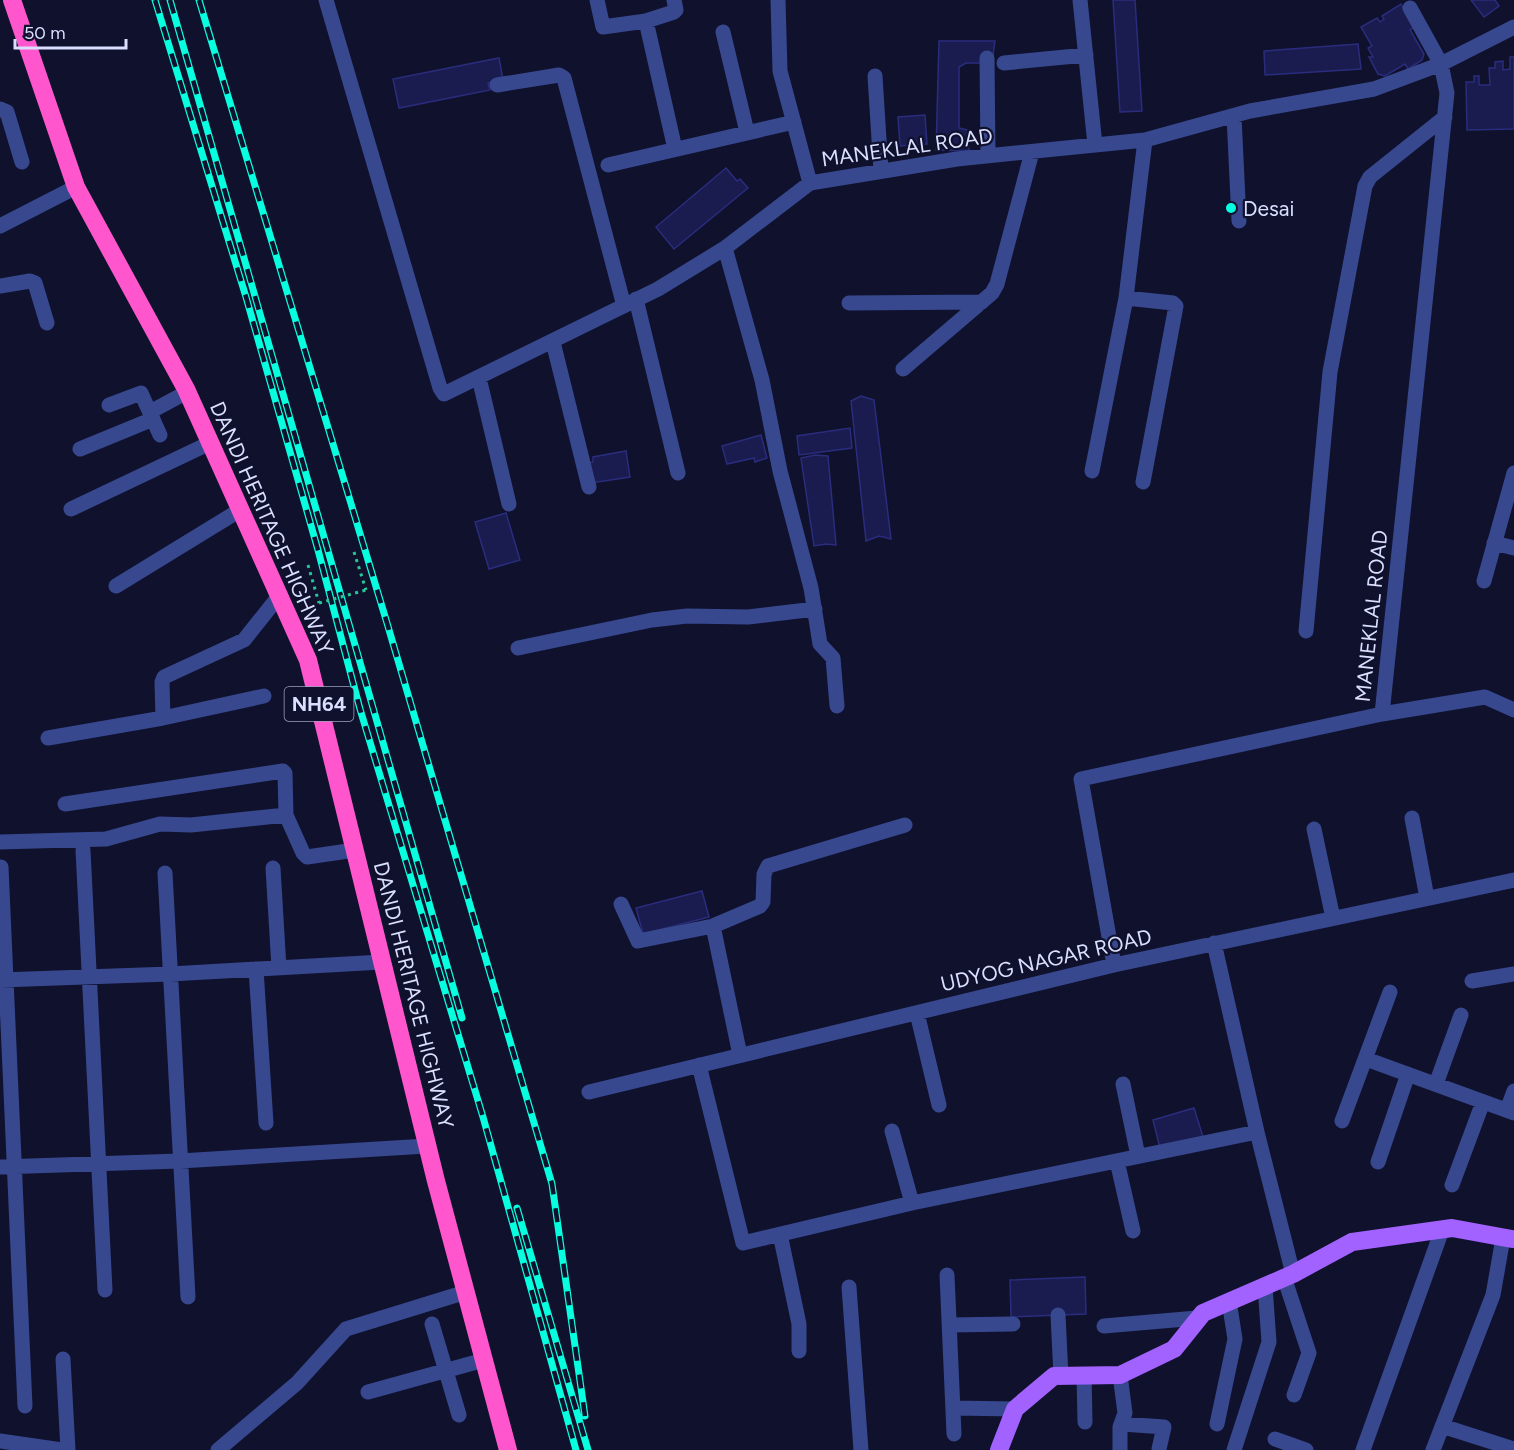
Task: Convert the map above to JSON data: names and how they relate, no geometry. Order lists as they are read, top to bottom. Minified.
{"streets":{"highway":["DANDI HERITAGE HIGHWAY","NH64"],"street":["MANEKLAL ROAD","UDYOG NAGAR ROAD"]},"crossings":[["MANEKLAL ROAD","UDYOG NAGAR ROAD"]],"places":["Desai"],"scale_bar":"50 m"}
